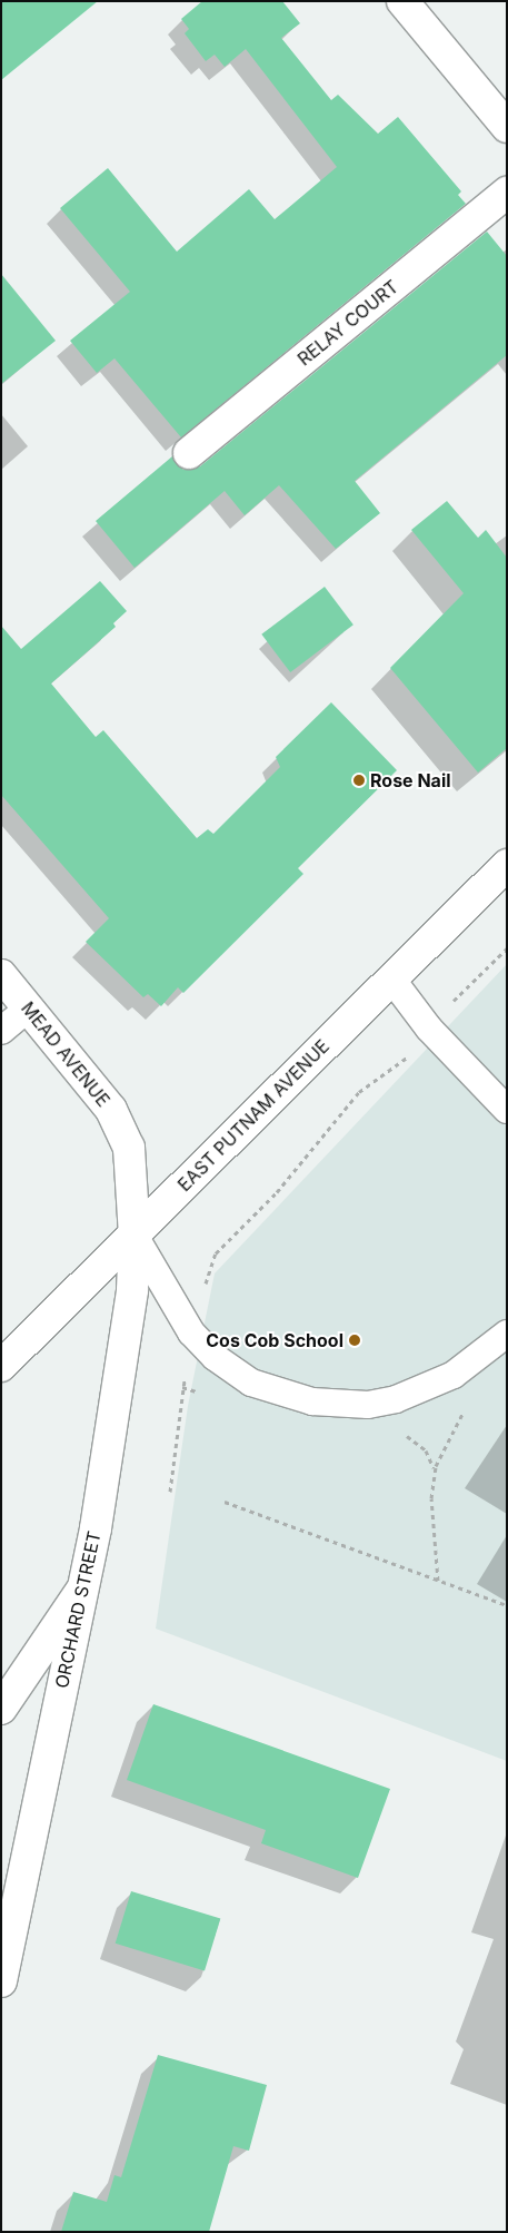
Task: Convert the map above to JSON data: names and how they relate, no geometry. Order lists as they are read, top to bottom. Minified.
{"streets":{"main road":["RELAY COURT","MEAD AVENUE","EAST PUTNAM AVENUE","ORCHARD STREET"]},"crossings":[["MEAD AVENUE","EAST PUTNAM AVENUE"],["MEAD AVENUE","ORCHARD STREET"],["EAST PUTNAM AVENUE","ORCHARD STREET"]],"places":["Rose Nail","Cos Cob School"]}
